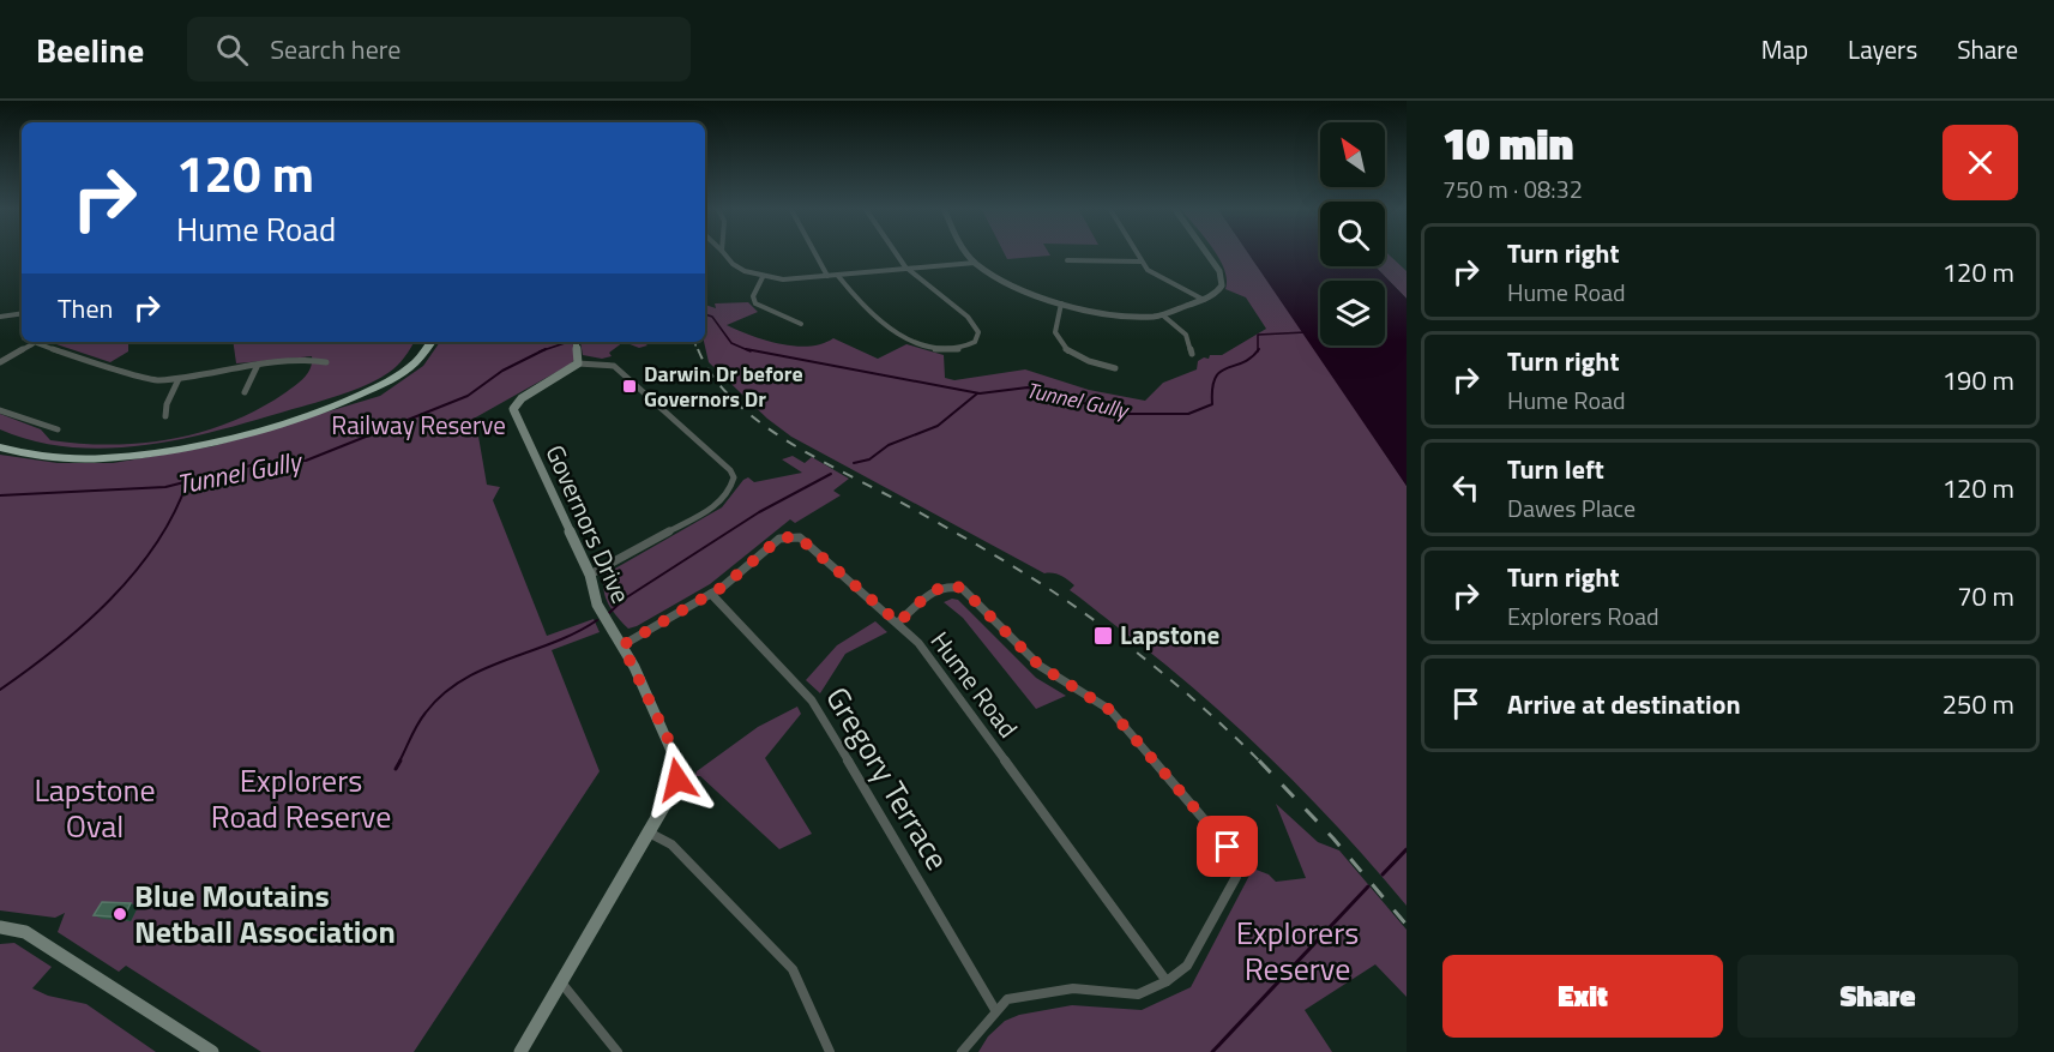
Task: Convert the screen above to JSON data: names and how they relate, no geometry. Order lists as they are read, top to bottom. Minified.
{"streets":{"main road":["Governors Drive"],"street":["Hume Road","Gregory Terrace"]},"crossings":[["Governors Drive","Hume Road"],["Hume Road","Gregory Terrace"]],"water":["Tunnel Gully"],"parks":["Railway Reserve","Explorers Road Reserve","Lapstone Oval","Explorers Reserve"],"places":{"transit":["Darwin Dr before Governors Dr","Lapstone"],"other":["Blue Moutains Netball Association"]},"north":"top left","page":{"header":"Beeline","search":"Search here","nav":["Map","Layers","Share"],"heading":["10 min","750 m · 08:32"],"turn":["120 m","Hume Road"],"list":[{"name":"Turn right","note":"Hume Road","value":"120 m"},{"name":"Turn right","note":"Hume Road","value":"190 m"},{"name":"Turn left","note":"Dawes Place","value":"120 m"},{"name":"Turn right","note":"Explorers Road","value":"70 m"},{"name":"Arrive at destination","value":"250 m"}],"then":"Then","buttons":["Exit","Share"]}}
